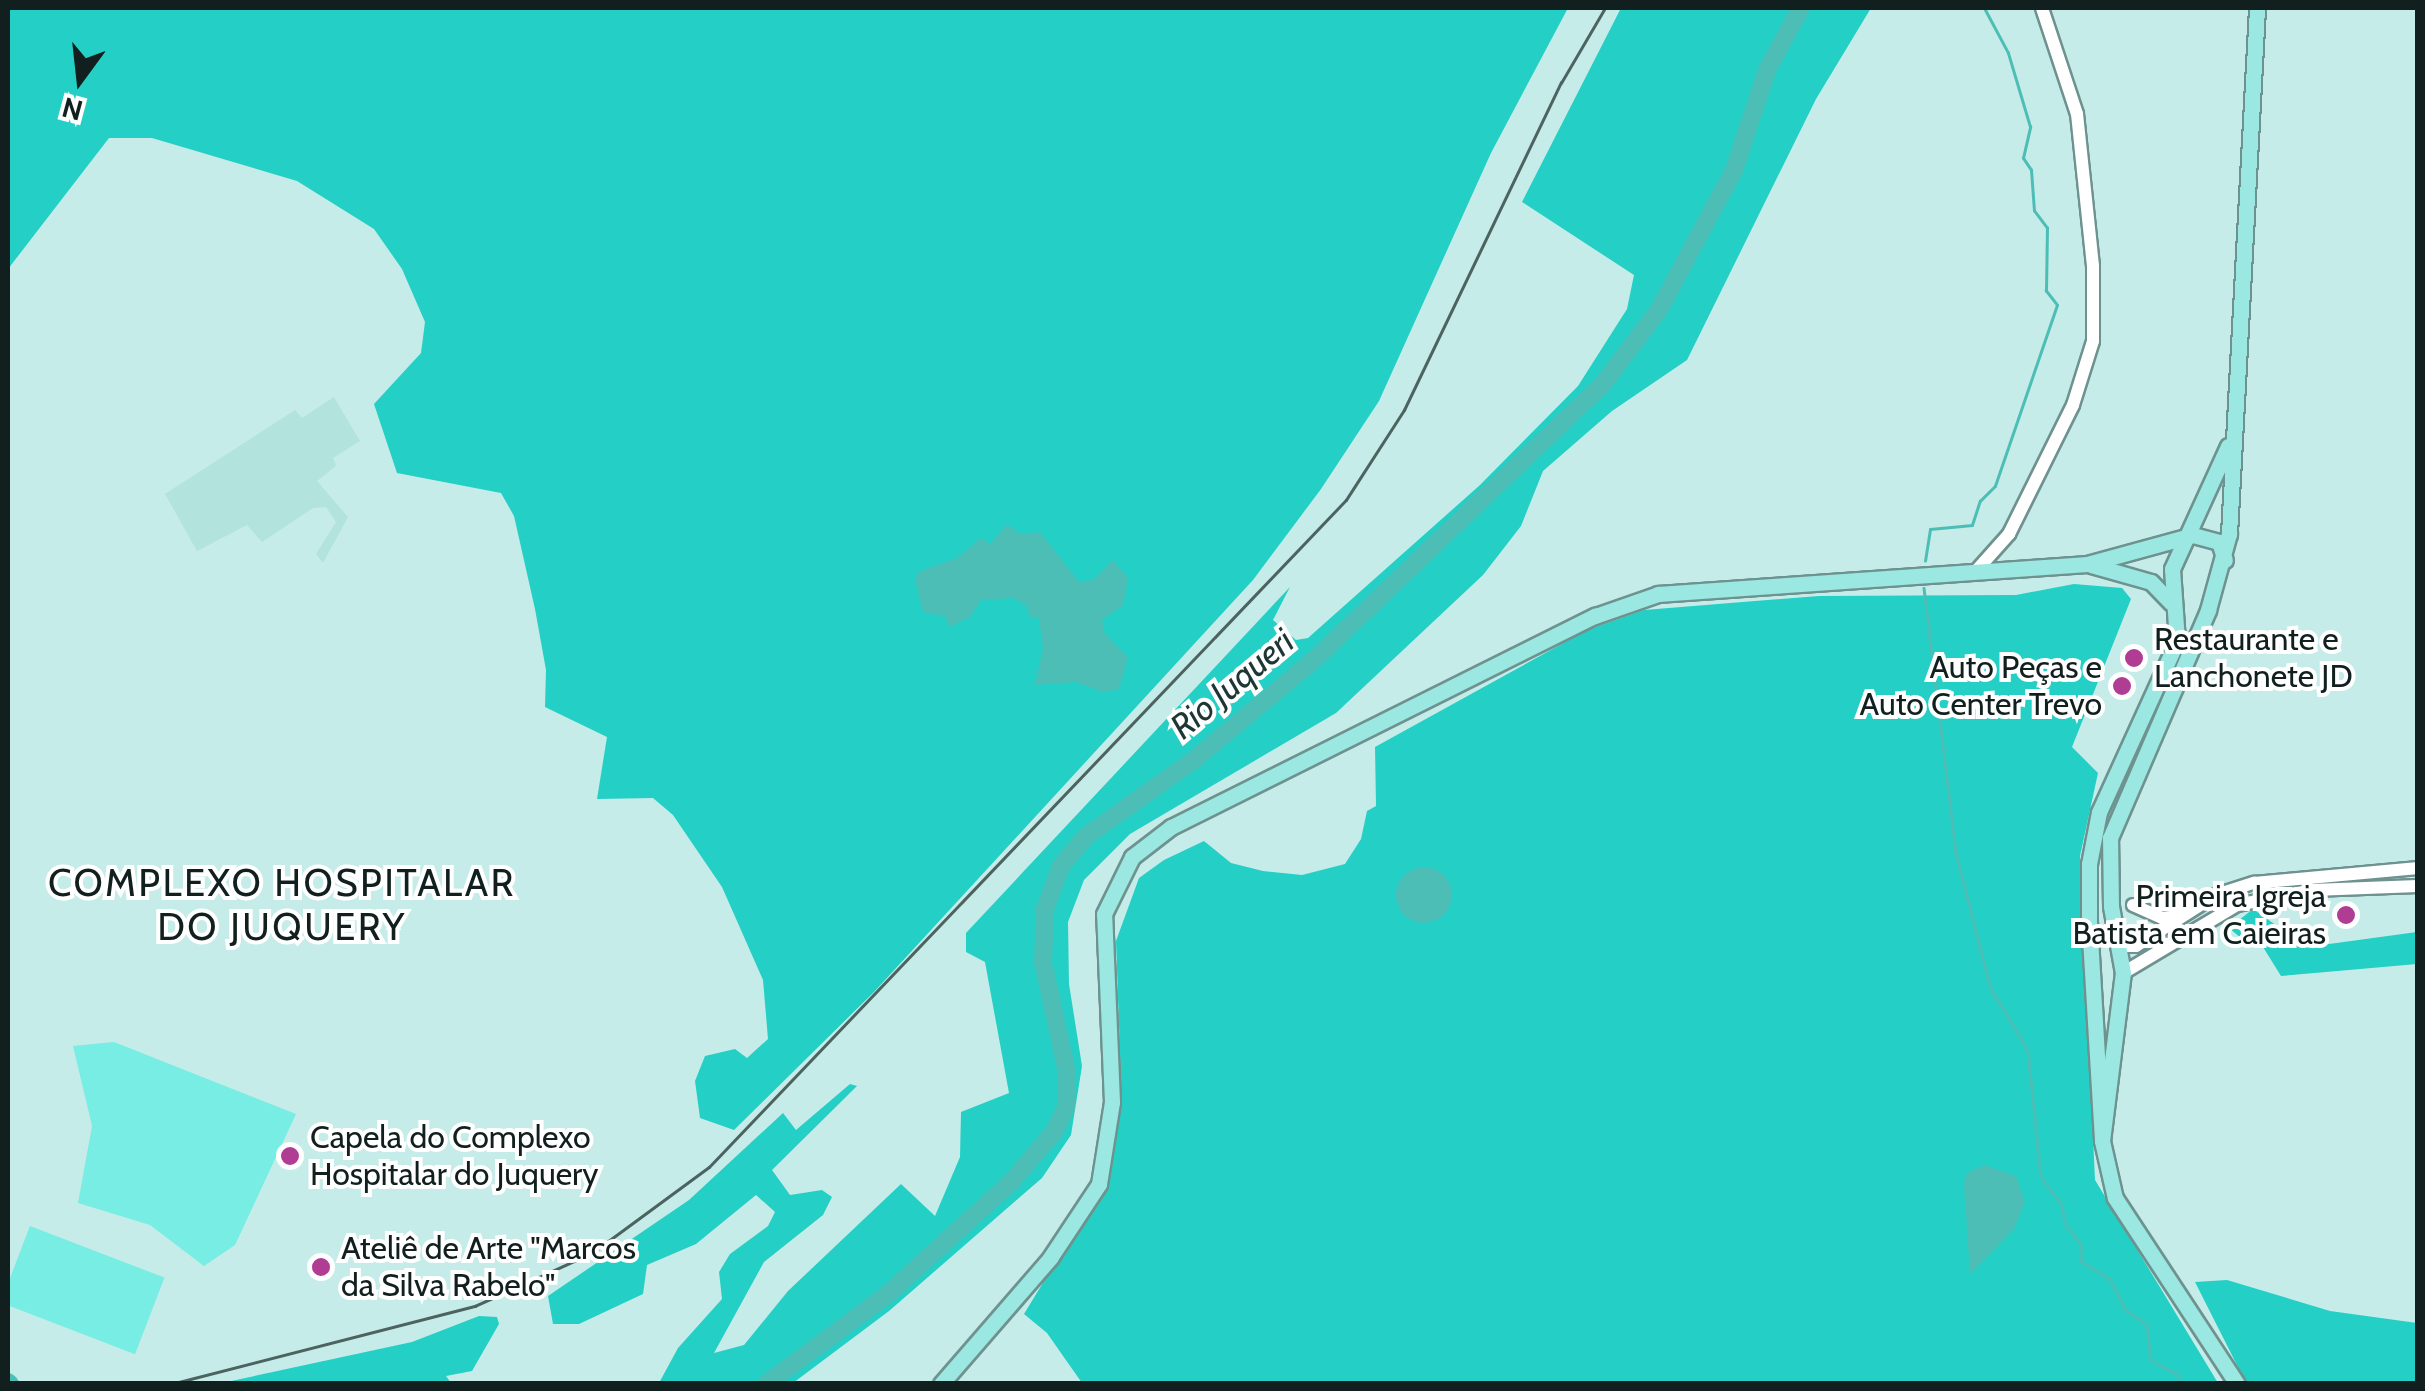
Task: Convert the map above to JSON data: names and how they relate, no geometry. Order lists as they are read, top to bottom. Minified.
{"districts":["COMPLEXO HOSPITALAR DO JUQUERY"],"water":["Rio Juqueri"],"places":["Restaurante e Lanchonete JD","Auto Peças e Auto Center Trevo","Primeira Igreja Batista em Caieiras","Capela do Complexo Hospitalar do Juquery","Ateliê de Arte \"Marcos da Silva Rabelo\""],"north":"bottom"}
